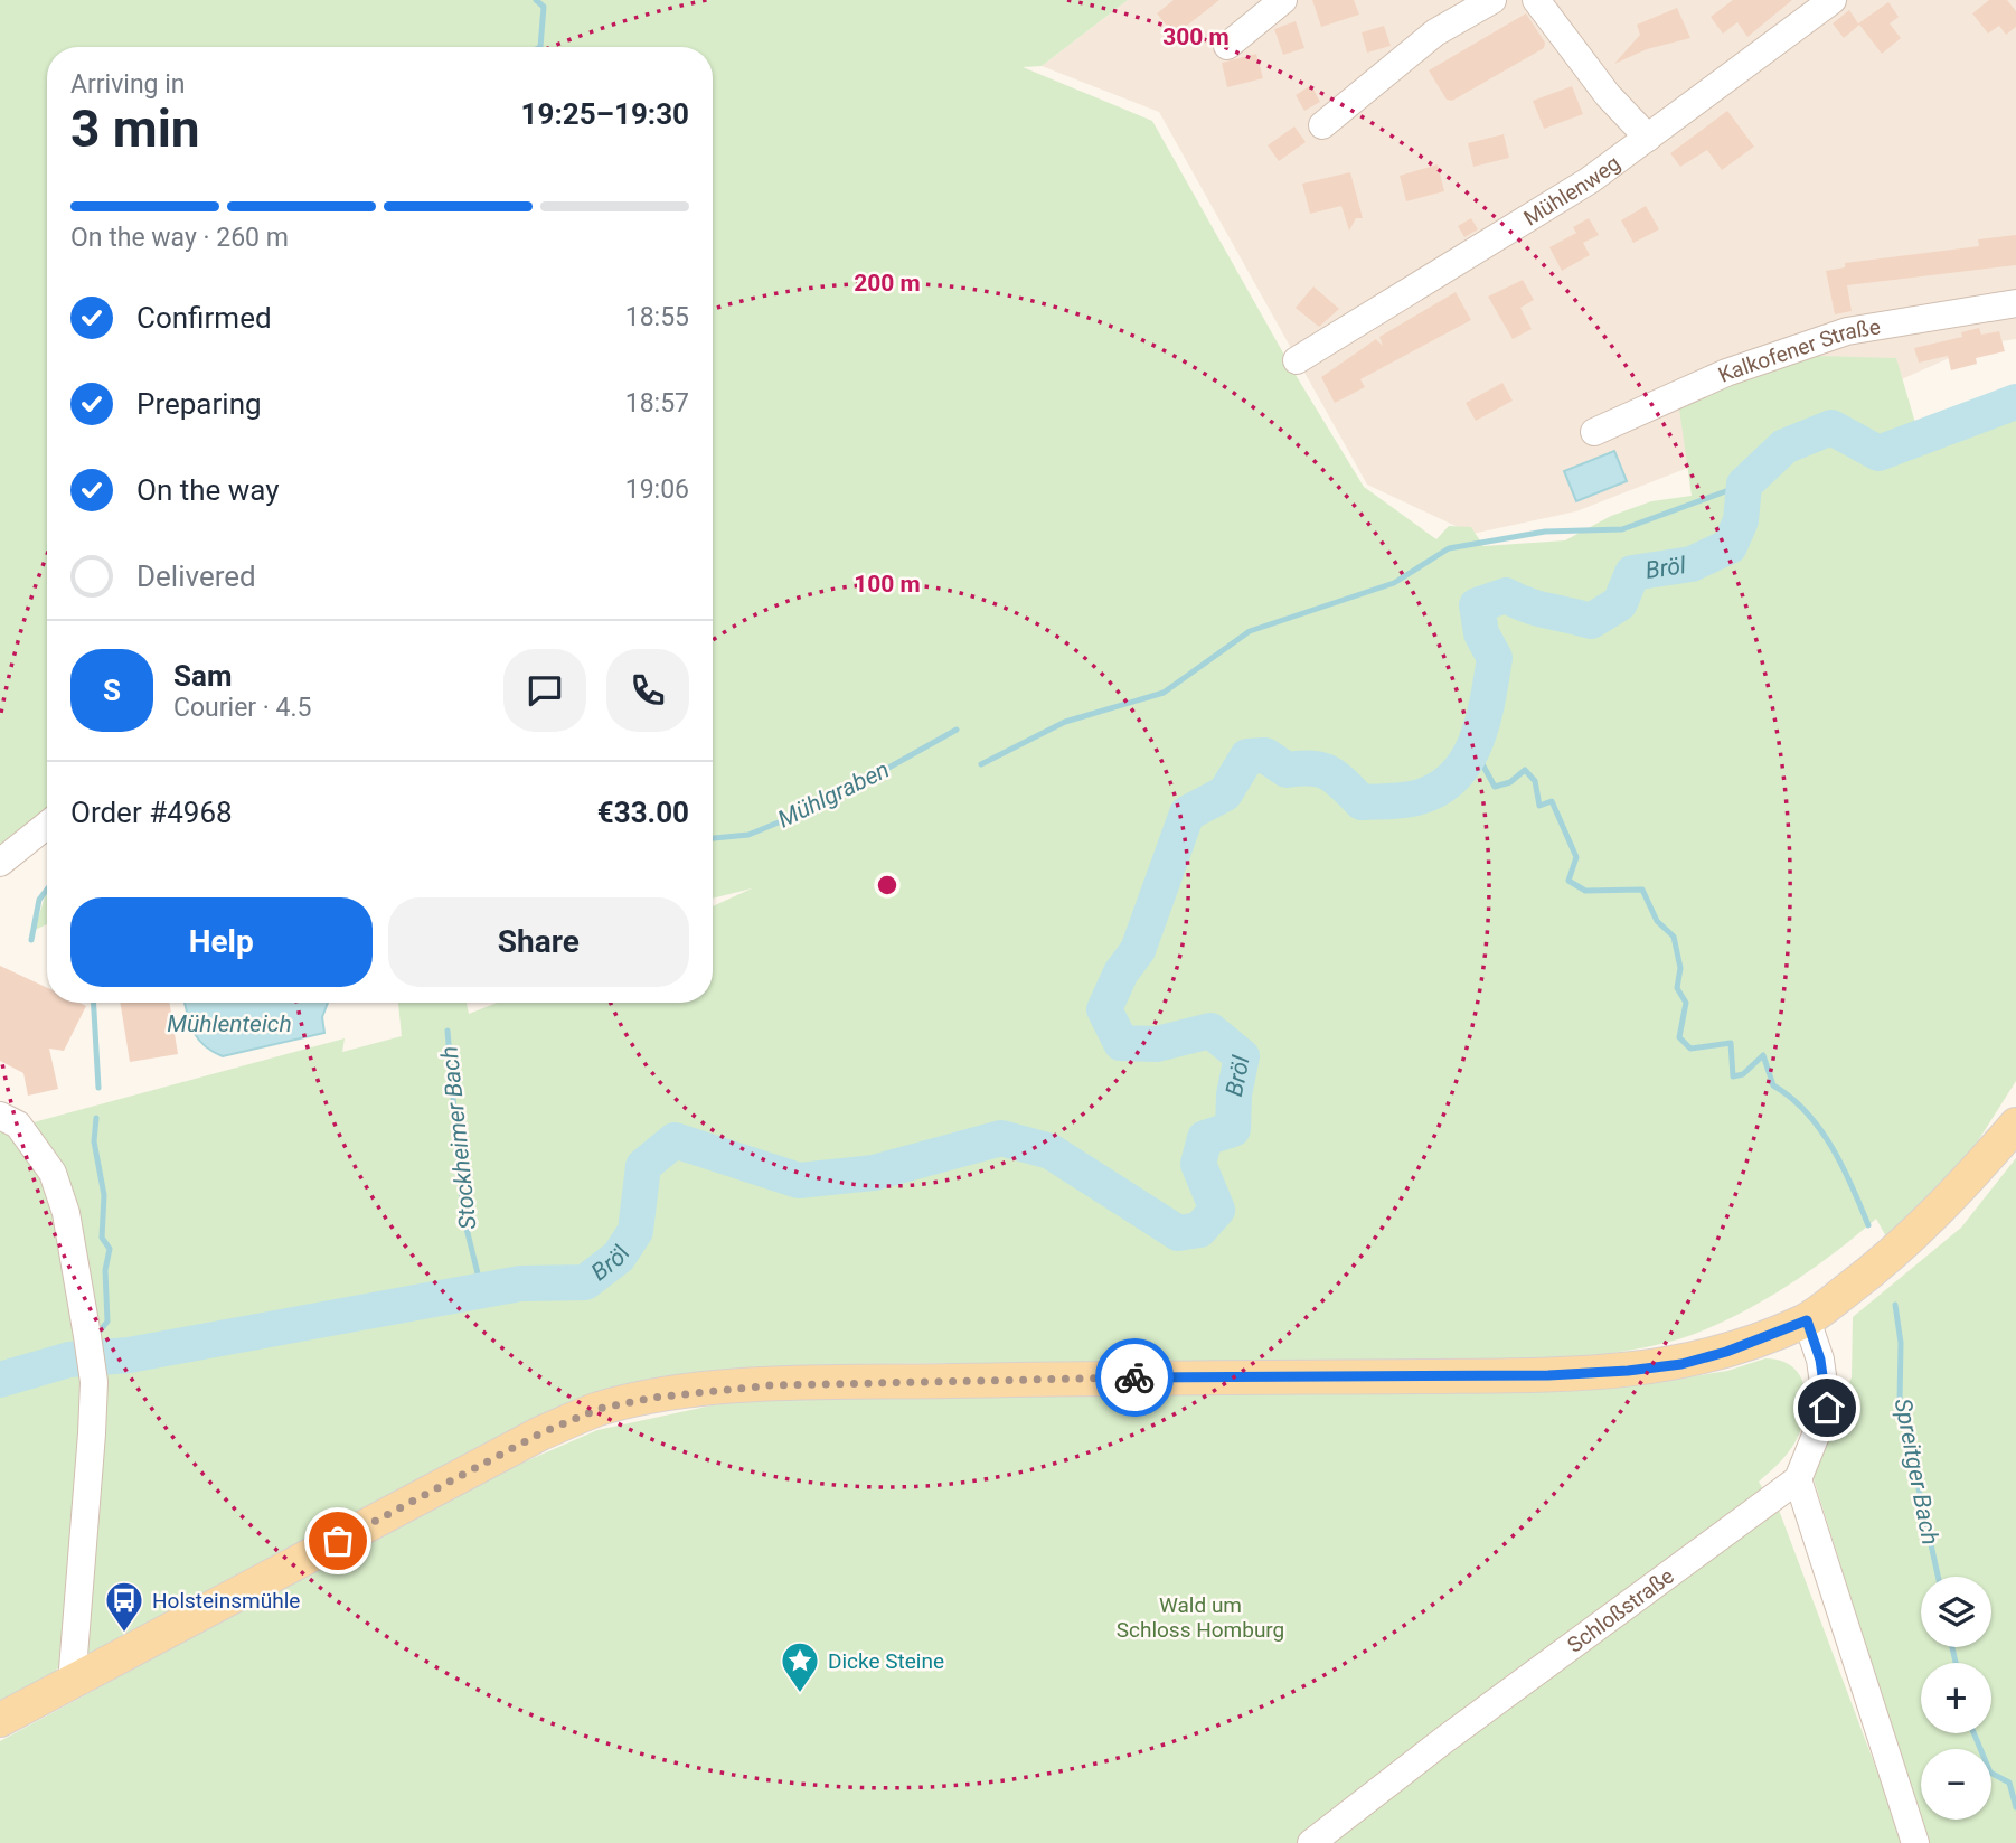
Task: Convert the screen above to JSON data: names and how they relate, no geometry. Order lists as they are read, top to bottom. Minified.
{"streets":{"street":["Mühlenweg","Kalkofener Straße","Schloßstraße"]},"water":["Bröl","Mühlgraben","Mühlenteich","Stockheimer Bach","Spreitger Bach"],"parks":["Wald um Schloss Homburg"],"places":{"bus stop":["Holsteinsmühle"],"place":["Dicke Steine"]},"page":{"heading":["3 min","Arriving in","19:25–19:30"],"panel":["Sam","Courier · 4.5","Order #4968","€33.00"],"bar":"On the way · 260 m","list":[["Confirmed","18:55"],["Preparing","18:57"],["On the way","19:06"],"Delivered"],"round":"S","buttons":["Help","Share"],"map_buttons":["+","−"]},"rings":["300 m","200 m","100 m"]}
